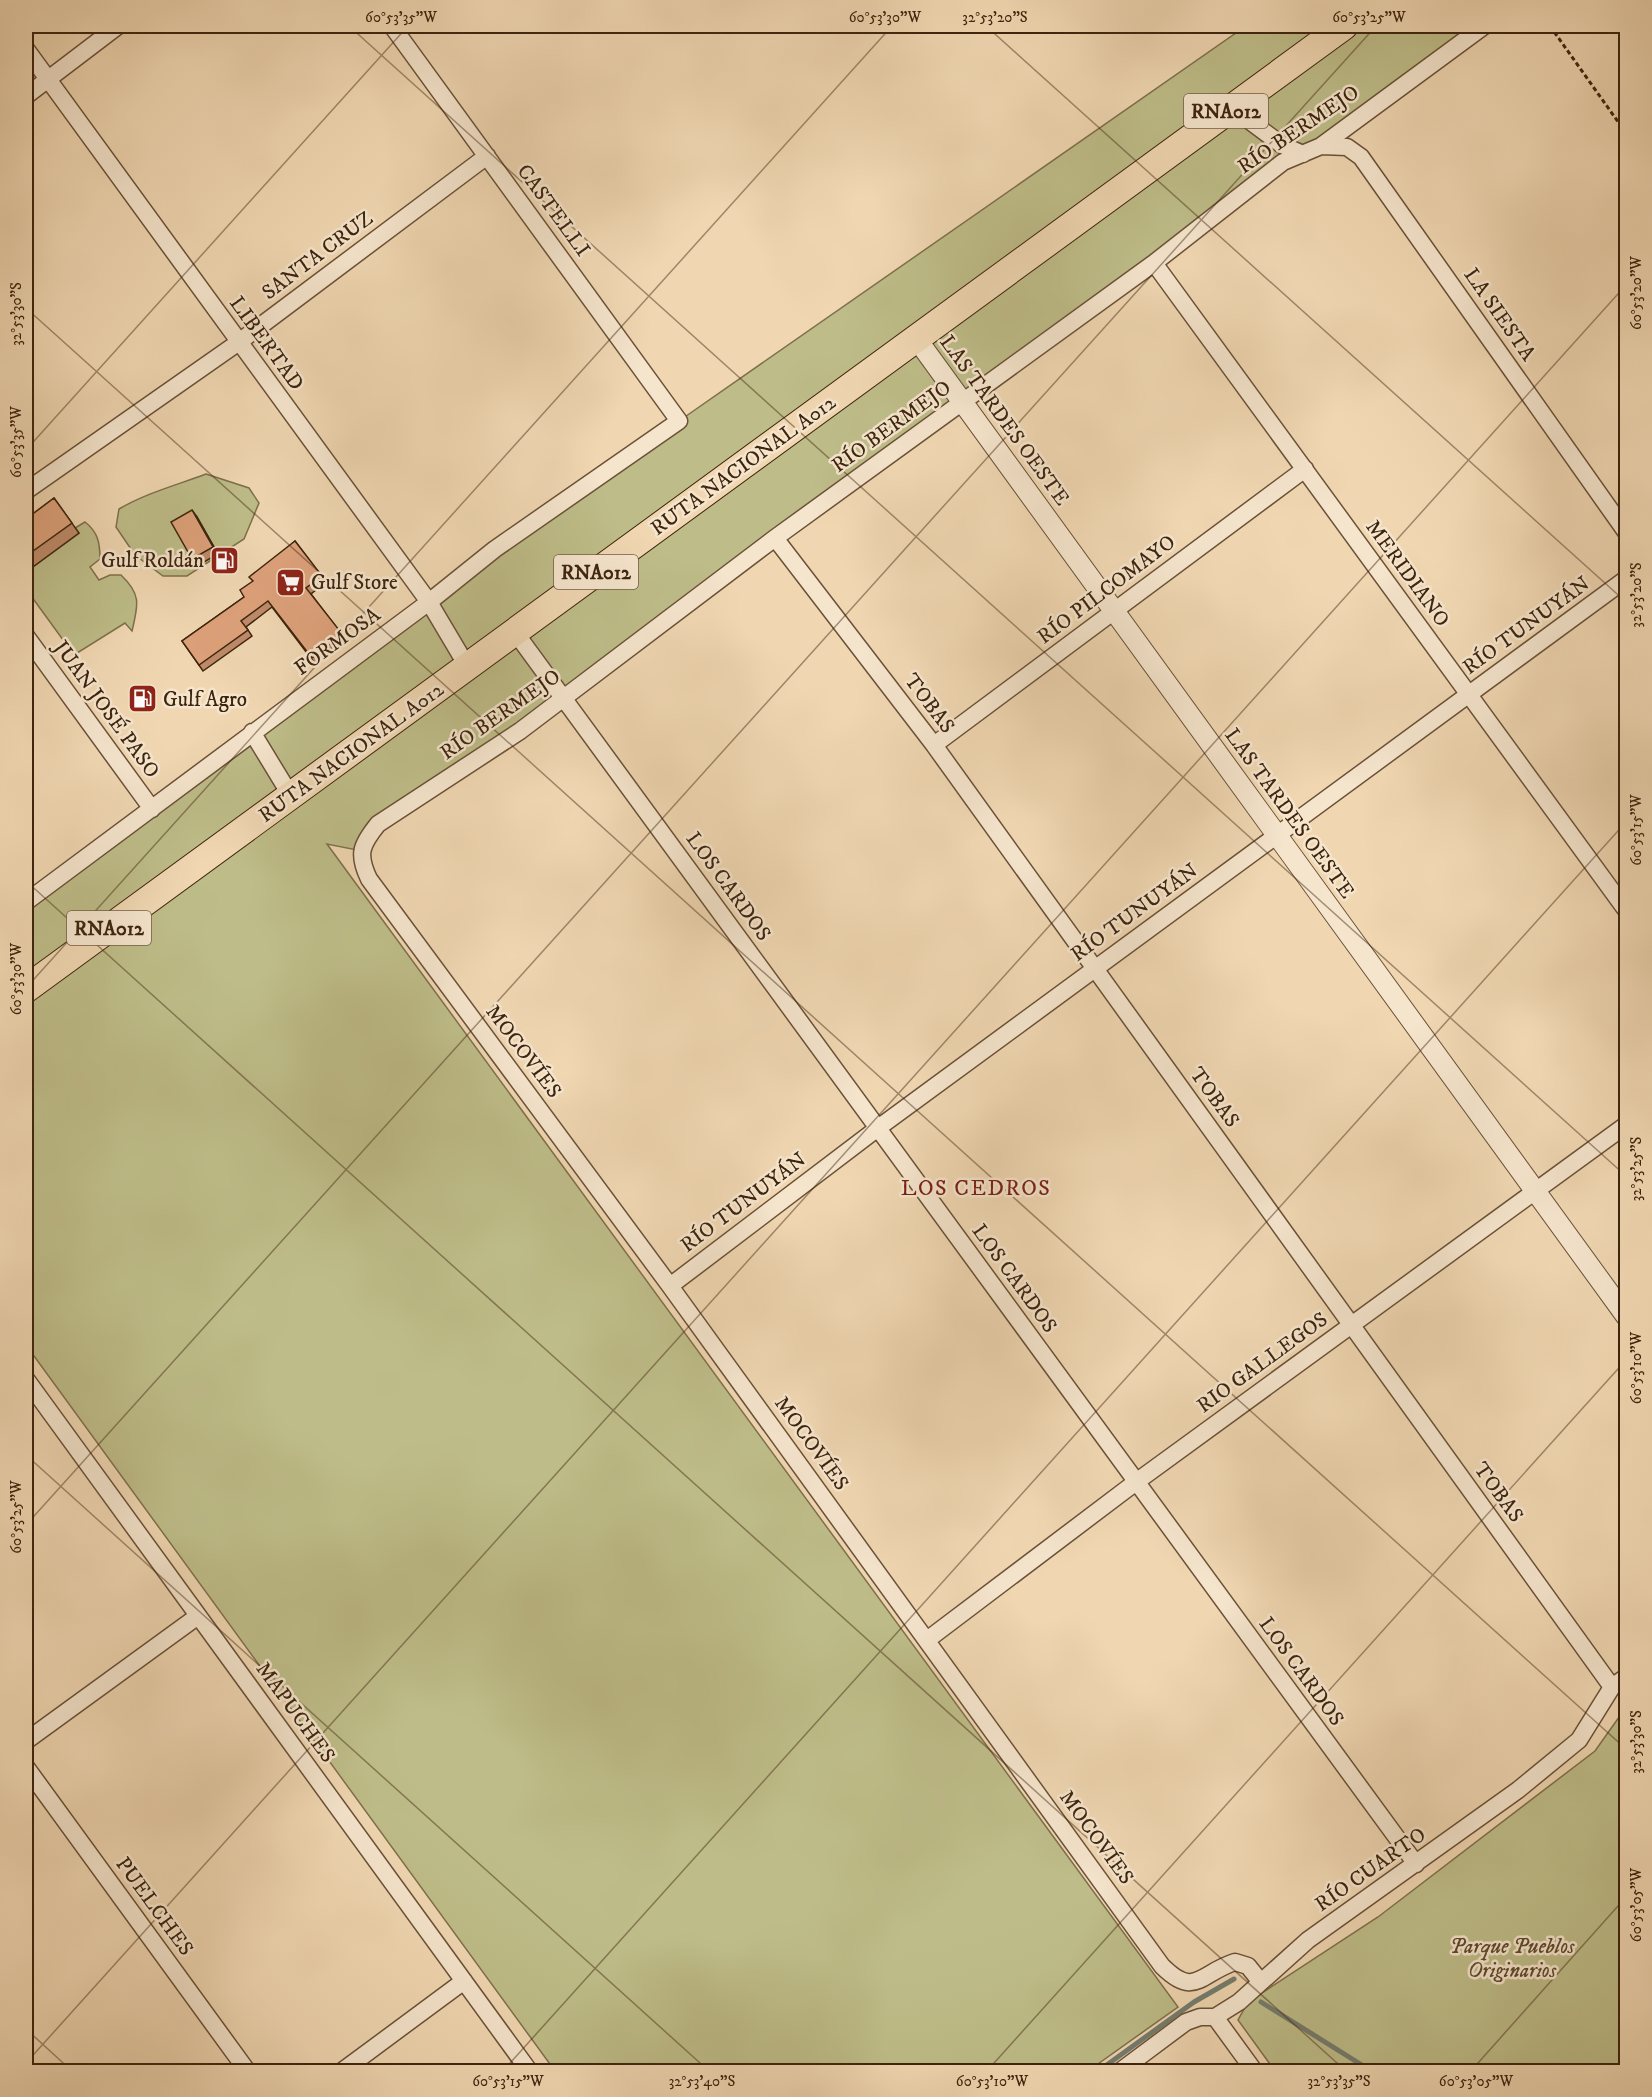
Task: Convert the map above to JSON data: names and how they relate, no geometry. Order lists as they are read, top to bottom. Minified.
{"streets":{"highway":["RNA012","RUTA NACIONAL A012"],"street":["RÍO BERMEJO","CASTELLI","SANTA CRUZ","LA SIESTA","LIBERTAD","LAS TARDES OESTE","MERIDIANO","RÍO PILCOMAYO","RÍO TUNUYÁN","FORMOSA","TOBAS","JUAN JOSÉ PASO","LOS CARDOS","MOCOVÍES","RIO GALLEGOS","MAPUCHES","RÍO CUARTO","PUELCHES"]},"crossings":[["RÍO BERMEJO","LA SIESTA"],["RÍO BERMEJO","LAS TARDES OESTE"],["RÍO BERMEJO","MERIDIANO"],["RÍO BERMEJO","TOBAS"],["RÍO BERMEJO","LOS CARDOS"],["RÍO BERMEJO","MOCOVÍES"],["CASTELLI","SANTA CRUZ"],["CASTELLI","FORMOSA"],["SANTA CRUZ","LIBERTAD"],["LIBERTAD","RUTA NACIONAL A012"],["LIBERTAD","FORMOSA"],["LAS TARDES OESTE","RUTA NACIONAL A012"],["LAS TARDES OESTE","RÍO PILCOMAYO"],["LAS TARDES OESTE","RÍO TUNUYÁN"],["LAS TARDES OESTE","RIO GALLEGOS"],["RUTA NACIONAL A012","LOS CARDOS"],["MERIDIANO","RÍO PILCOMAYO"],["MERIDIANO","RÍO TUNUYÁN"],["RÍO PILCOMAYO","TOBAS"],["RÍO TUNUYÁN","TOBAS"],["RÍO TUNUYÁN","LOS CARDOS"],["RÍO TUNUYÁN","MOCOVÍES"],["FORMOSA","JUAN JOSÉ PASO"],["TOBAS","RIO GALLEGOS"],["TOBAS","RÍO CUARTO"],["LOS CARDOS","RIO GALLEGOS"],["LOS CARDOS","RÍO CUARTO"],["MOCOVÍES","RIO GALLEGOS"],["MOCOVÍES","RÍO CUARTO"]],"districts":["LOS CEDROS"],"parks":["Parque Pueblos Originarios"],"places":{"fuel station":["Gulf Roldán","Gulf Agro"],"supermarket":["Gulf Store"]},"coordinates":["60°53'35\"W","60°53'30\"W","32°53'20\"S","60°53'25\"W","60°53'20\"W","32°53'30\"S","60°53'15\"W","32°53'25\"S","60°53'10\"W","60°53'05\"W","32°53'40\"S","32°53'35\"S"]}
